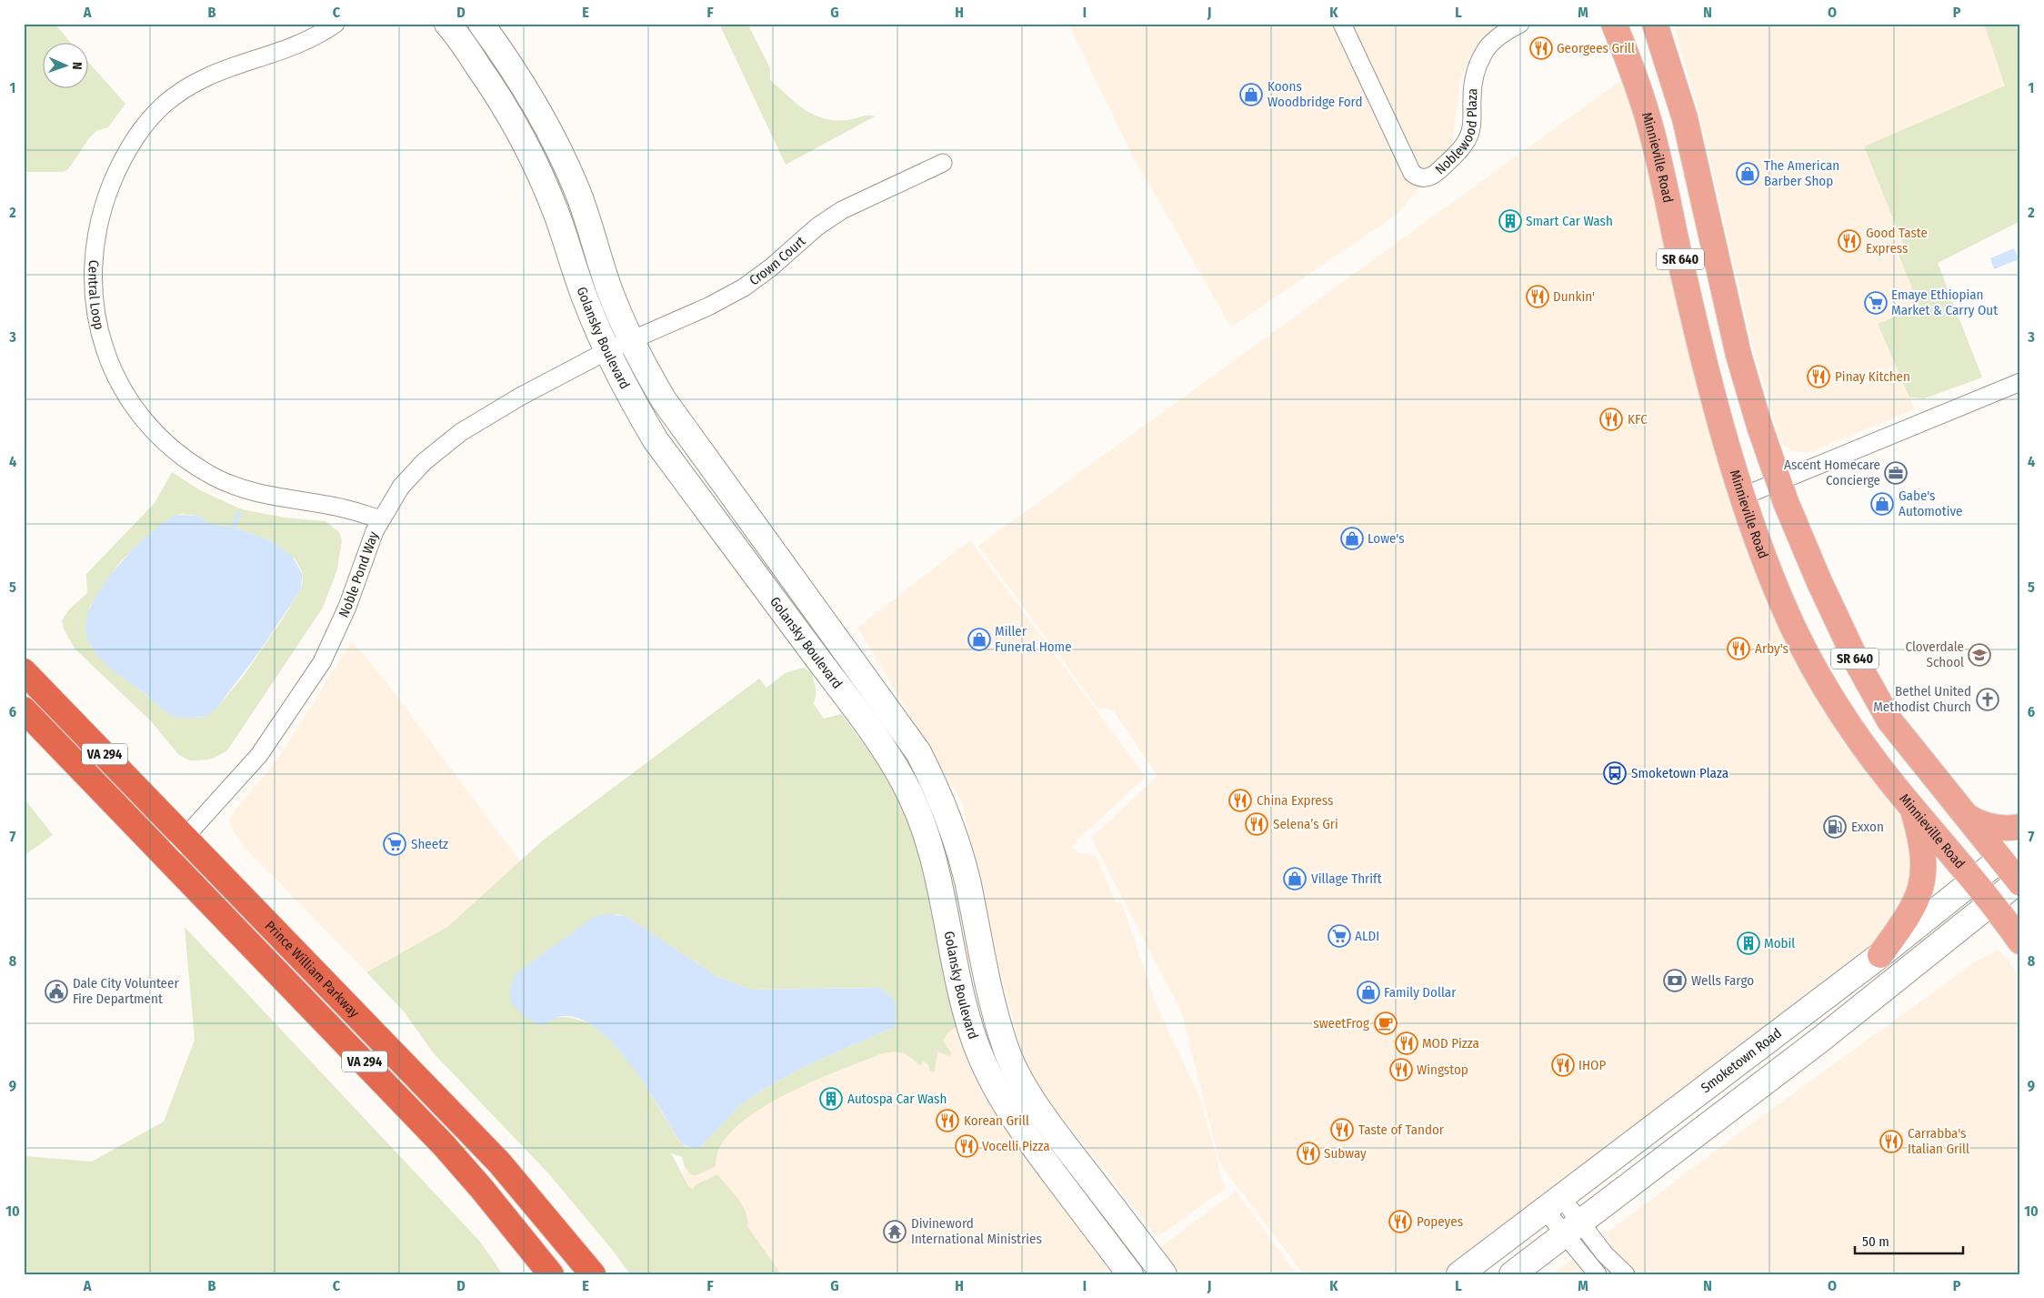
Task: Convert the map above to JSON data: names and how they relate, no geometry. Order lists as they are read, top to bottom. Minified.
{"streets":{"highway":["VA 294","Prince William Parkway"],"main road":["Minnieville Road","SR 640"],"street":["Noblewood Plaza","Crown Court","Central Loop","Golansky Boulevard","Noble Pond Way","Smoketown Road"]},"crossings":[["Minnieville Road","Smoketown Road"],["SR 640","Smoketown Road"],["Crown Court","Golansky Boulevard"],["Crown Court","Noble Pond Way"],["Central Loop","Noble Pond Way"],["Golansky Boulevard","Noble Pond Way"],["Noble Pond Way","Prince William Parkway"]],"places":{"restaurant":["Georgees Grill","Good Taste Express","Dunkin'","Pinay Kitchen","KFC","Arby's","China Express","Selena’s Gri","MOD Pizza","IHOP","Wingstop","Korean Grill","Taste of Tandor","Carrabba's Italian Grill","Vocelli Pizza","Subway","Popeyes"],"shop":["Koons Woodbridge Ford","The American Barber Shop","Gabe's Automotive","Lowe's","Miller Funeral Home","Village Thrift","Family Dollar"],"building":["Smart Car Wash","Mobil","Autospa Car Wash"],"supermarket":["Emaye Ethiopian Market & Carry Out","Sheetz","ALDI"],"office":["Ascent Homecare Concierge"],"school or university":["Cloverdale School"],"church":["Bethel United Methodist Church"],"bus stop":["Smoketown Plaza"],"fuel station":["Exxon"],"bank":["Wells Fargo"],"public building":["Dale City Volunteer Fire Department"],"cafe":["sweetFrog"],"temple":["Divineword International Ministries"]},"scale_bar":"50 m","north":"right","grid":{"columns":["A","B","C","D","E","F","G","H","I","J","K","L","M","N","O","P"],"rows":["1","2","3","4","5","6","7","8","9","10"]}}
